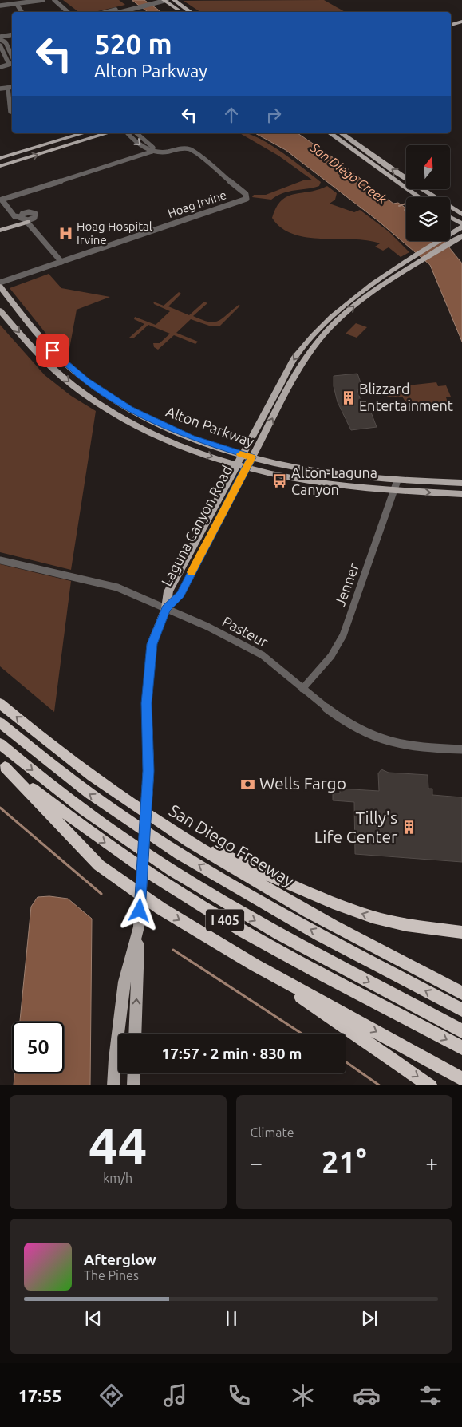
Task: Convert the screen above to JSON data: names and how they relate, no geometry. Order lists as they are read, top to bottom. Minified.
{"streets":{"highway":["San Diego Freeway","I 405"],"main road":["Alton Parkway","Laguna Canyon Road"],"street":["Hoag Irvine","Jenner","Pasteur"]},"crossings":[["Alton Parkway","Laguna Canyon Road"],["Alton Parkway","Jenner"],["Laguna Canyon Road","Pasteur"],["Jenner","Pasteur"]],"water":["San Diego Creek"],"places":{"hospital":["Hoag Hospital Irvine"],"building":["Blizzard Entertainment","Tilly's Life Center"],"bus stop":["Alton-Laguna Canyon"],"bank":["Wells Fargo"]},"north":"top","page":{"turn":["520 m","Alton Parkway"],"limit":"50","trip":"17:57 · 2 min · 830 m","tile":[["44","km/h"],"Climate"],"heat":["−","21°","+"],"song":["Afterglow","The Pines"],"tabs":"17:55"}}
